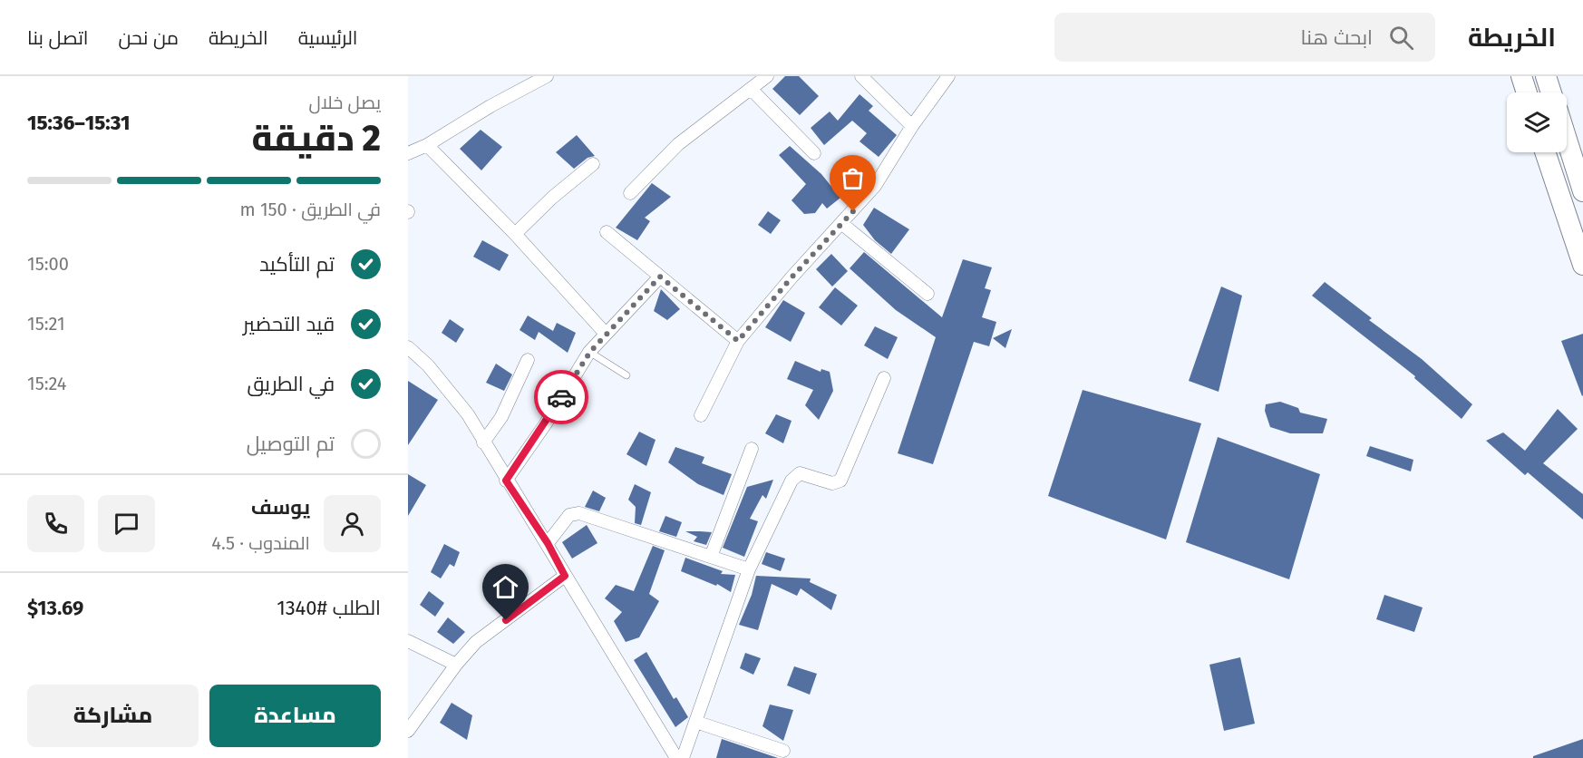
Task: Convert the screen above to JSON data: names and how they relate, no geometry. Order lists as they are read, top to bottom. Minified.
{"page":{"header":"الخريطة","search":"ابحث هنا","nav":["الرئيسية","الخريطة","من نحن","اتصل بنا"],"heading":["2 دقيقة","يصل خلال","15:31–15:36"],"panel":["يوسف","المندوب · 4.5","الطلب #1340","$13.69"],"bar":"في الطريق · 150 m","list":[["تم التأكيد","15:00"],["قيد التحضير","15:21"],["في الطريق","15:24"],"تم التوصيل"],"buttons":["مساعدة","مشاركة"]}}
